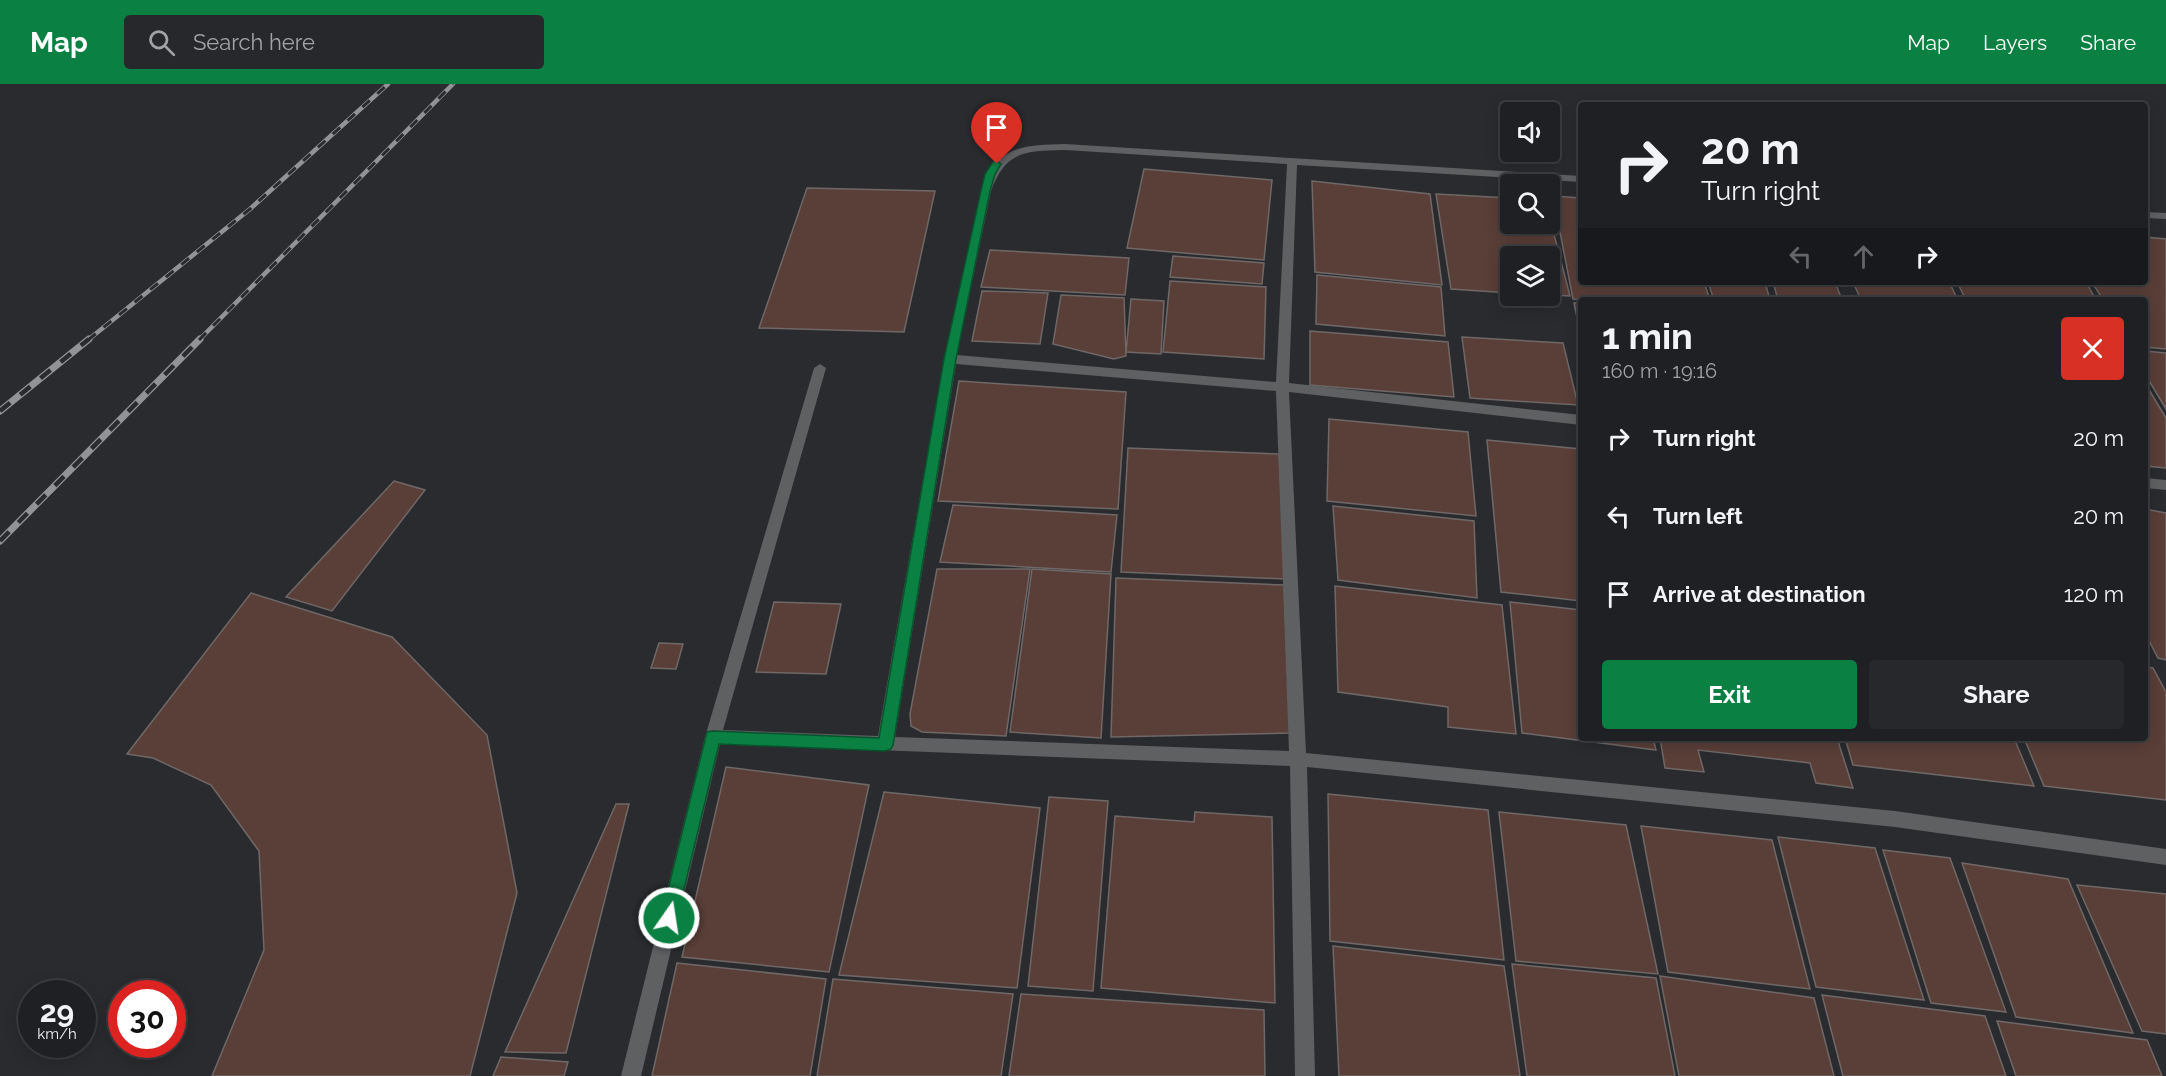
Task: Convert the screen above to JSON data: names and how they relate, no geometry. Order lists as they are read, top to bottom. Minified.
{"page":{"header":"Map","search":"Search here","nav":["Map","Layers","Share"],"turn":["20 m","Turn right"],"heading":["1 min","160 m · 19:16"],"list":[{"name":"Turn right","value":"20 m"},{"name":"Turn left","value":"20 m"},{"name":"Arrive at destination","value":"120 m"}],"buttons":["Exit","Share"],"speed":"29 km/h","limit":"30"}}
